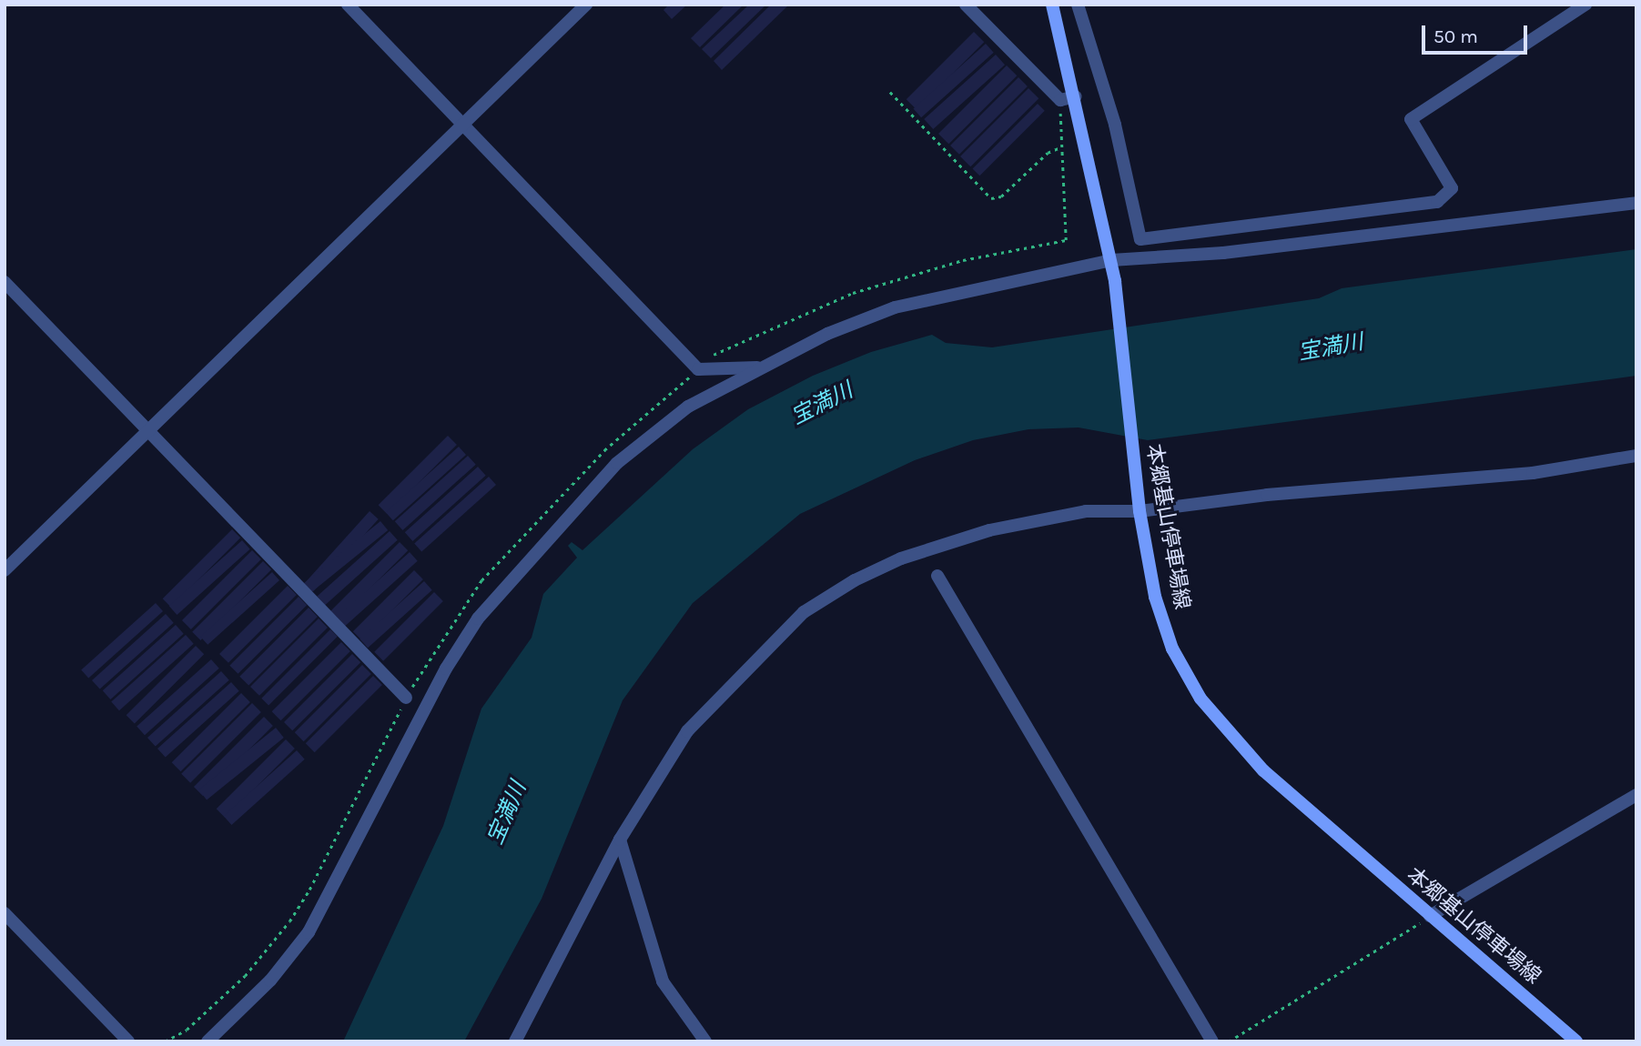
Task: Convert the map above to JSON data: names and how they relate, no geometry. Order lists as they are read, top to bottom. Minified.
{"streets":{"main road":["本郷基山停車場線"]},"water":["宝満川"],"scale_bar":"50 m"}
